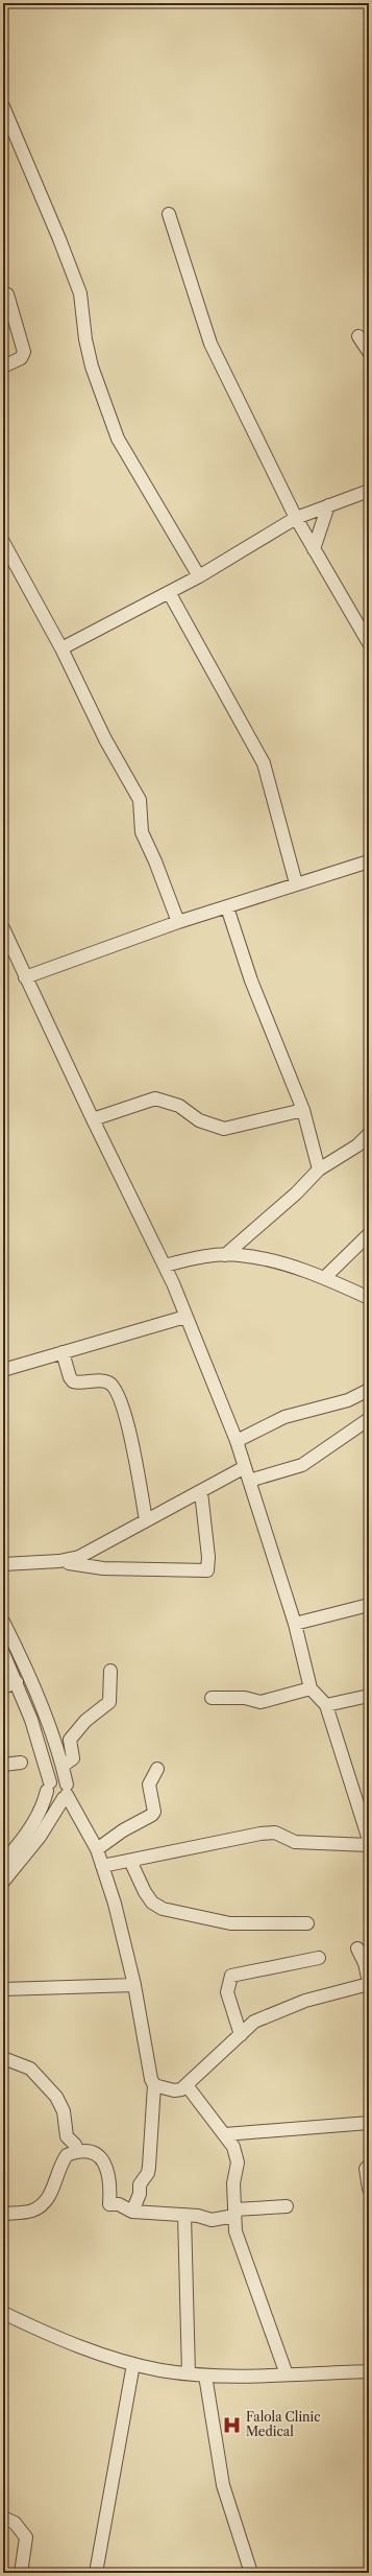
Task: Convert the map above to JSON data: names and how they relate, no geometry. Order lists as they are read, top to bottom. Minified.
{"places":{"hospital":["Falola Clinic Medical"]}}
